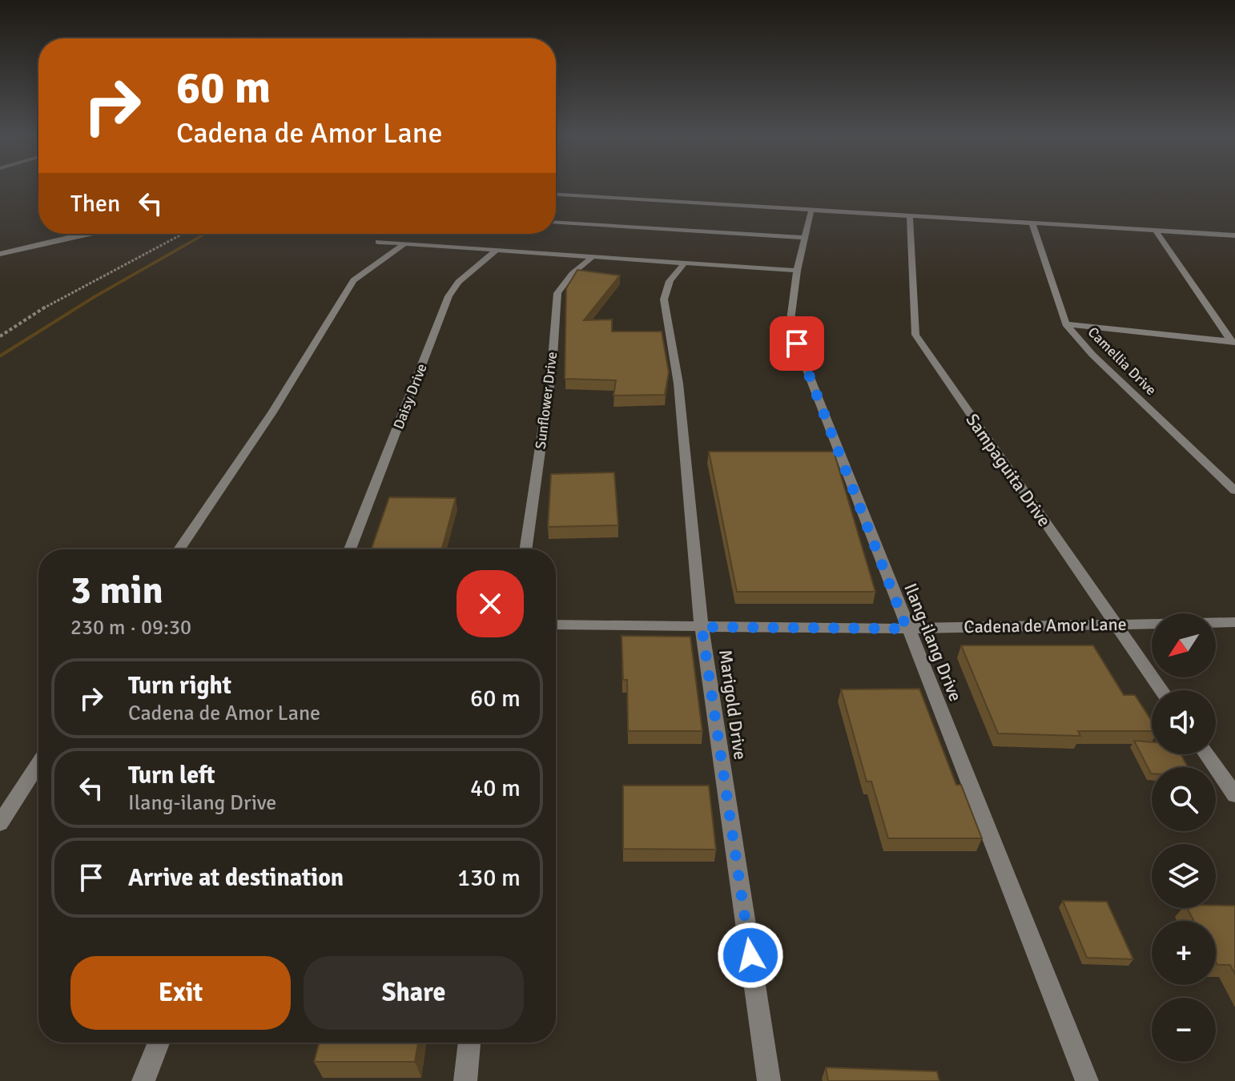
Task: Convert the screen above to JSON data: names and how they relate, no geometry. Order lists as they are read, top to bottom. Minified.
{"streets":{"street":["Camellia Drive","Daisy Drive","Sunflower Drive","Sampaguita Drive","Cadena de Amor Lane","Ilang-ilang Drive","Marigold Drive"]},"crossings":[["Sampaguita Drive","Cadena de Amor Lane"],["Cadena de Amor Lane","Ilang-ilang Drive"],["Cadena de Amor Lane","Marigold Drive"]],"north":"bottom left","page":{"turn":["60 m","Cadena de Amor Lane"],"then":"Then","heading":["3 min","230 m · 09:30"],"map_buttons":["+","−"],"list":[{"name":"Turn right","note":"Cadena de Amor Lane","value":"60 m"},{"name":"Turn left","note":"Ilang-ilang Drive","value":"40 m"},{"name":"Arrive at destination","value":"130 m"}],"buttons":["Exit","Share"]}}
